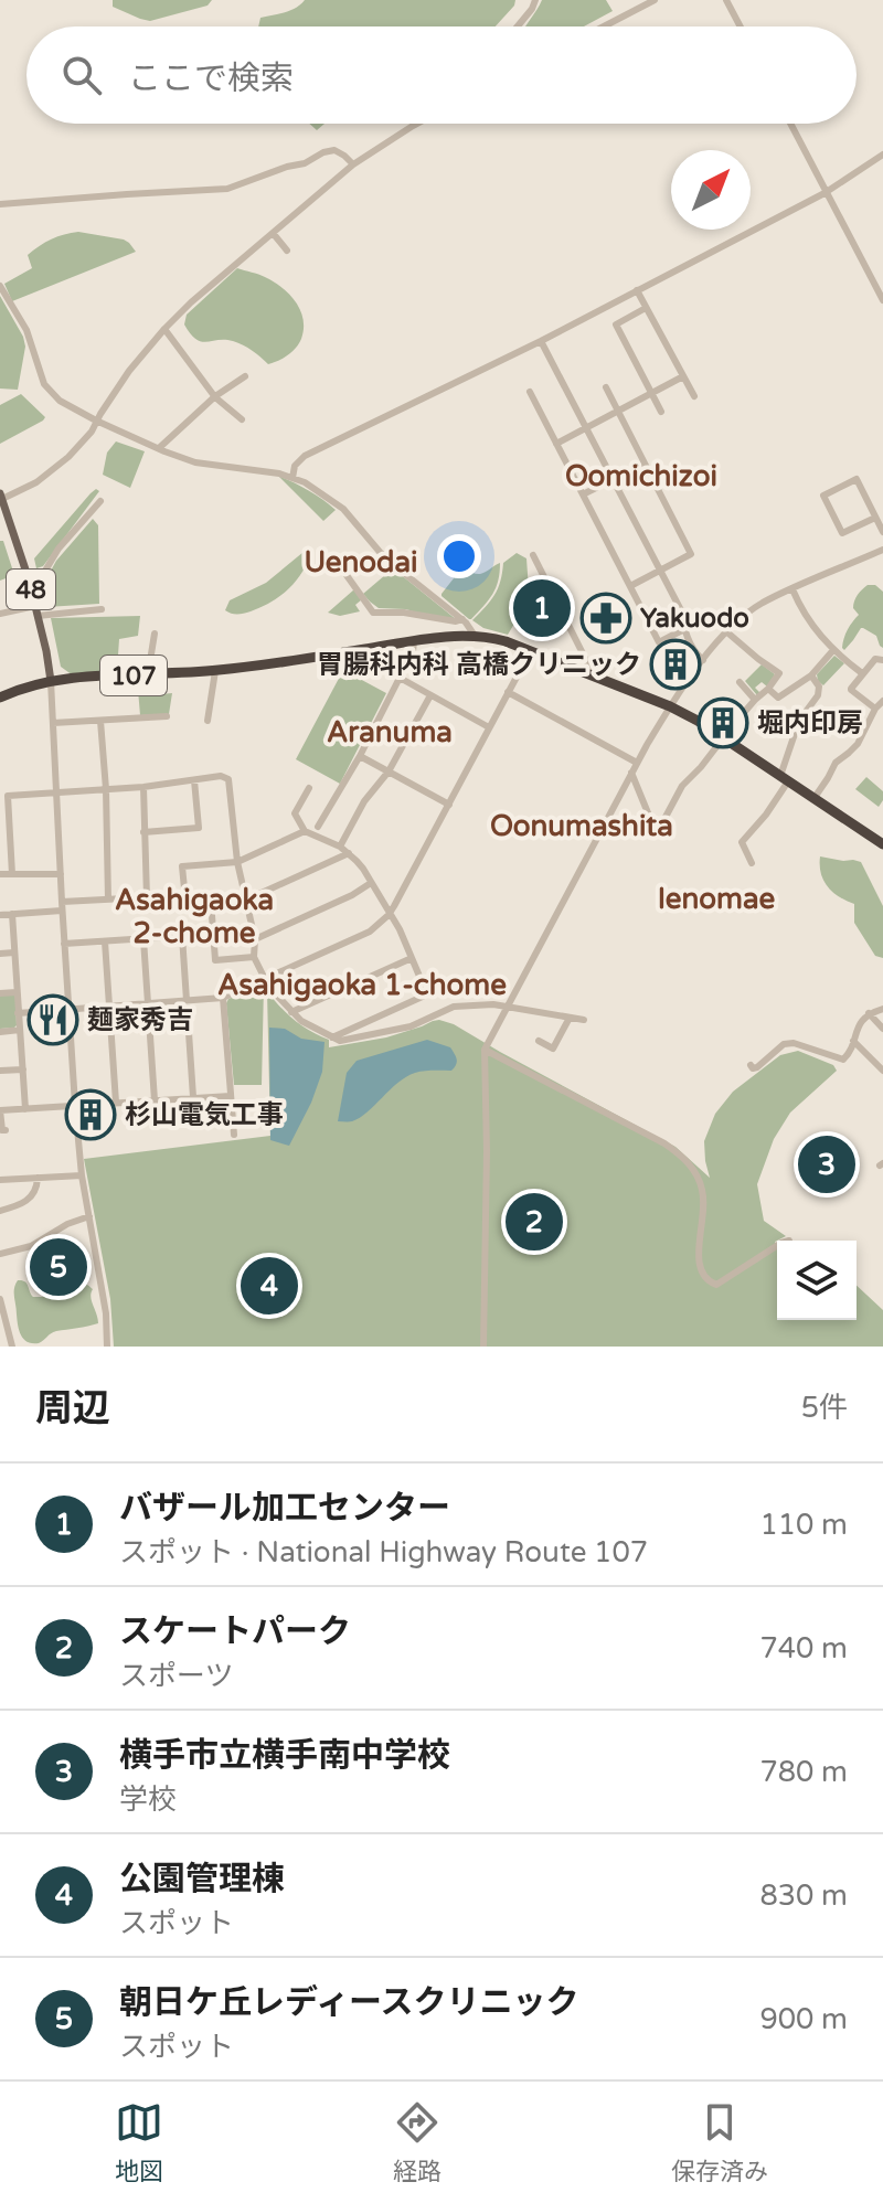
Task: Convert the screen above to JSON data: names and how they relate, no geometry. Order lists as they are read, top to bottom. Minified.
{"streets":{"highway":["107"],"main road":["48"]},"crossings":[["48","107"]],"districts":["Oomichizoi","Uenodai","Aranuma","Oonumashita","Ienomae","Asahigaoka 2-chome","Asahigaoka 1-chome"],"places":{"pharmacy":["Yakuodo"],"building":["胃腸科内科 高橋クリニック","堀内印房","杉山電気工事"],"restaurant":["麺家秀吉"]},"north":"top right","page":{"search":"ここで検索","pins":["1","3","2","5","4"],"heading":["周辺","5件"],"list":[{"mark":"1","name":"バザール加工センター","note":"スポット · National Highway Route 107","value":"110 m"},{"mark":"2","name":"スケートパーク","note":"スポーツ","value":"740 m"},{"mark":"3","name":"横手市立横手南中学校","note":"学校","value":"780 m"},{"mark":"4","name":"公園管理棟","note":"スポット","value":"830 m"},{"mark":"5","name":"朝日ケ丘レディースクリニック","note":"スポット","value":"900 m"}],"nav":["地図","経路","保存済み"]}}
